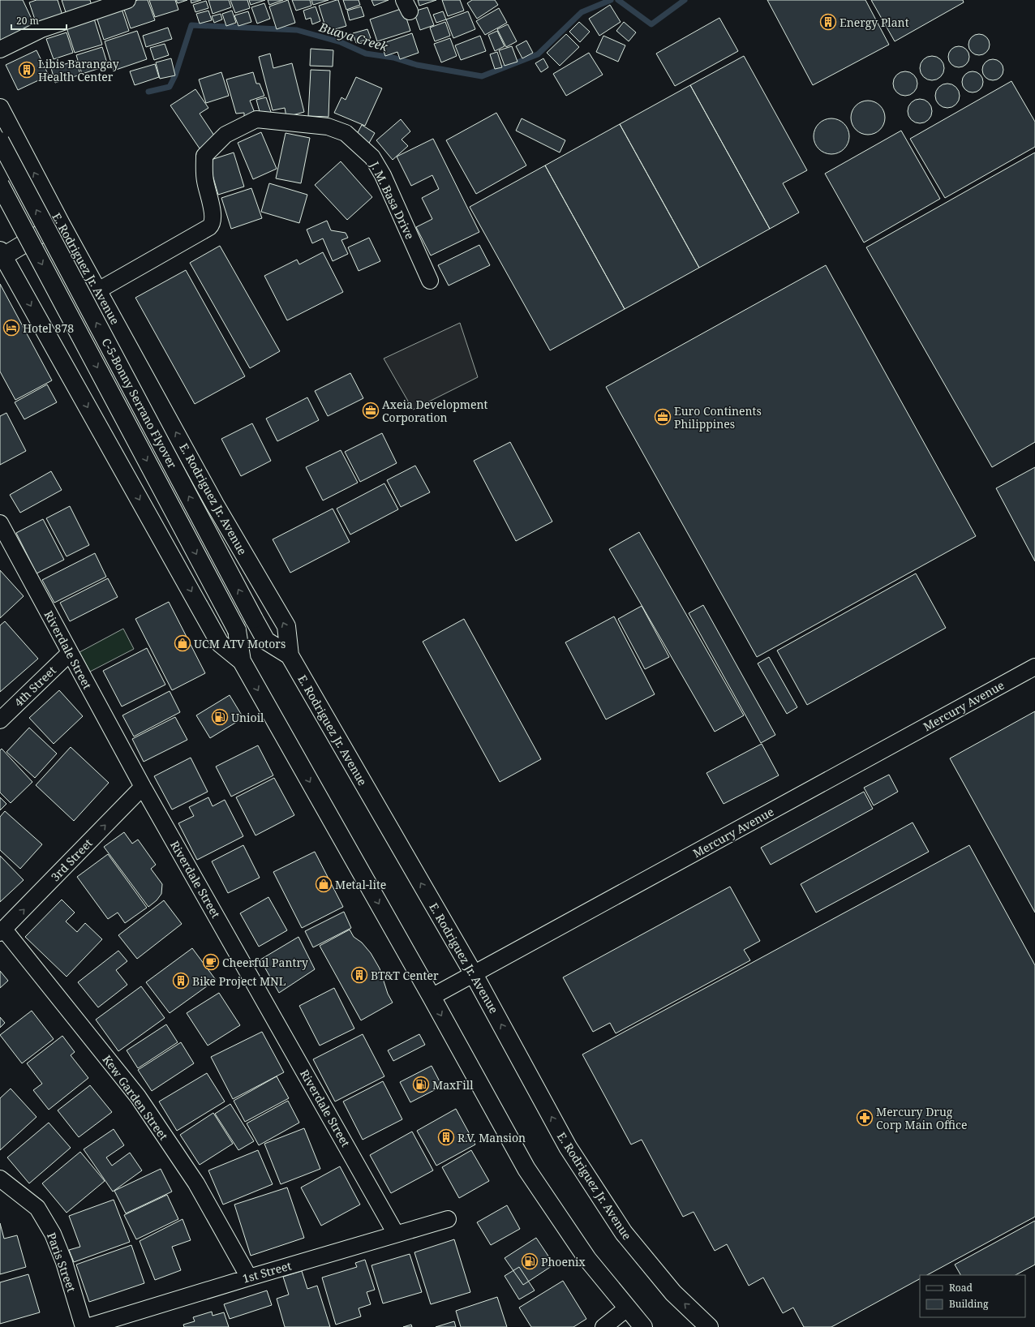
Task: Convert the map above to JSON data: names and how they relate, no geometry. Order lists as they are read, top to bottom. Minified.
{"streets":{"main road":["E. Rodriguez Jr. Avenue","C-5-Bonny Serrano Flyover"],"street":["J. M. Basa Drive","Riverdale Street","4th Street","Mercury Avenue","3rd Street","Kew Garden Street","Paris Street","1st Street"]},"crossings":[["J. M. Basa Drive","E. Rodriguez Jr. Avenue"],["E. Rodriguez Jr. Avenue","C-5-Bonny Serrano Flyover"],["E. Rodriguez Jr. Avenue","Mercury Avenue"],["Riverdale Street","4th Street"],["Riverdale Street","3rd Street"],["Riverdale Street","1st Street"],["3rd Street","Kew Garden Street"],["Kew Garden Street","1st Street"]],"one_way":["3rd Street"],"water":["Buaya Creek"],"places":{"building":["Energy Plant","Libis Barangay Health Center","BT&T Center","Bike Project MNL","R.V. Mansion"],"hotel":["Hotel 878"],"office":["Axeia Development Corporation","Euro Continents Philippines"],"shop":["UCM ATV Motors","Metal-lite"],"fuel station":["Unioil","MaxFill","Phoenix"],"cafe":["Cheerful Pantry"],"pharmacy":["Mercury Drug Corp Main Office"]},"legend":["Road","Building"],"scale_bar":"20 m"}
